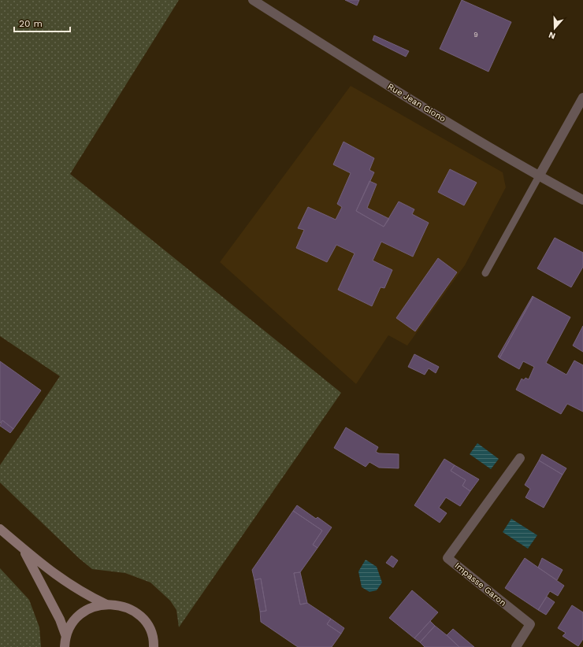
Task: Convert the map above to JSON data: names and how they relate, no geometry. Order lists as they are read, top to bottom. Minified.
{"streets":{"street":["Rue Jean Giono","Impasse Garon"]},"house_numbers":["9"],"scale_bar":"20 m","north":"bottom"}
